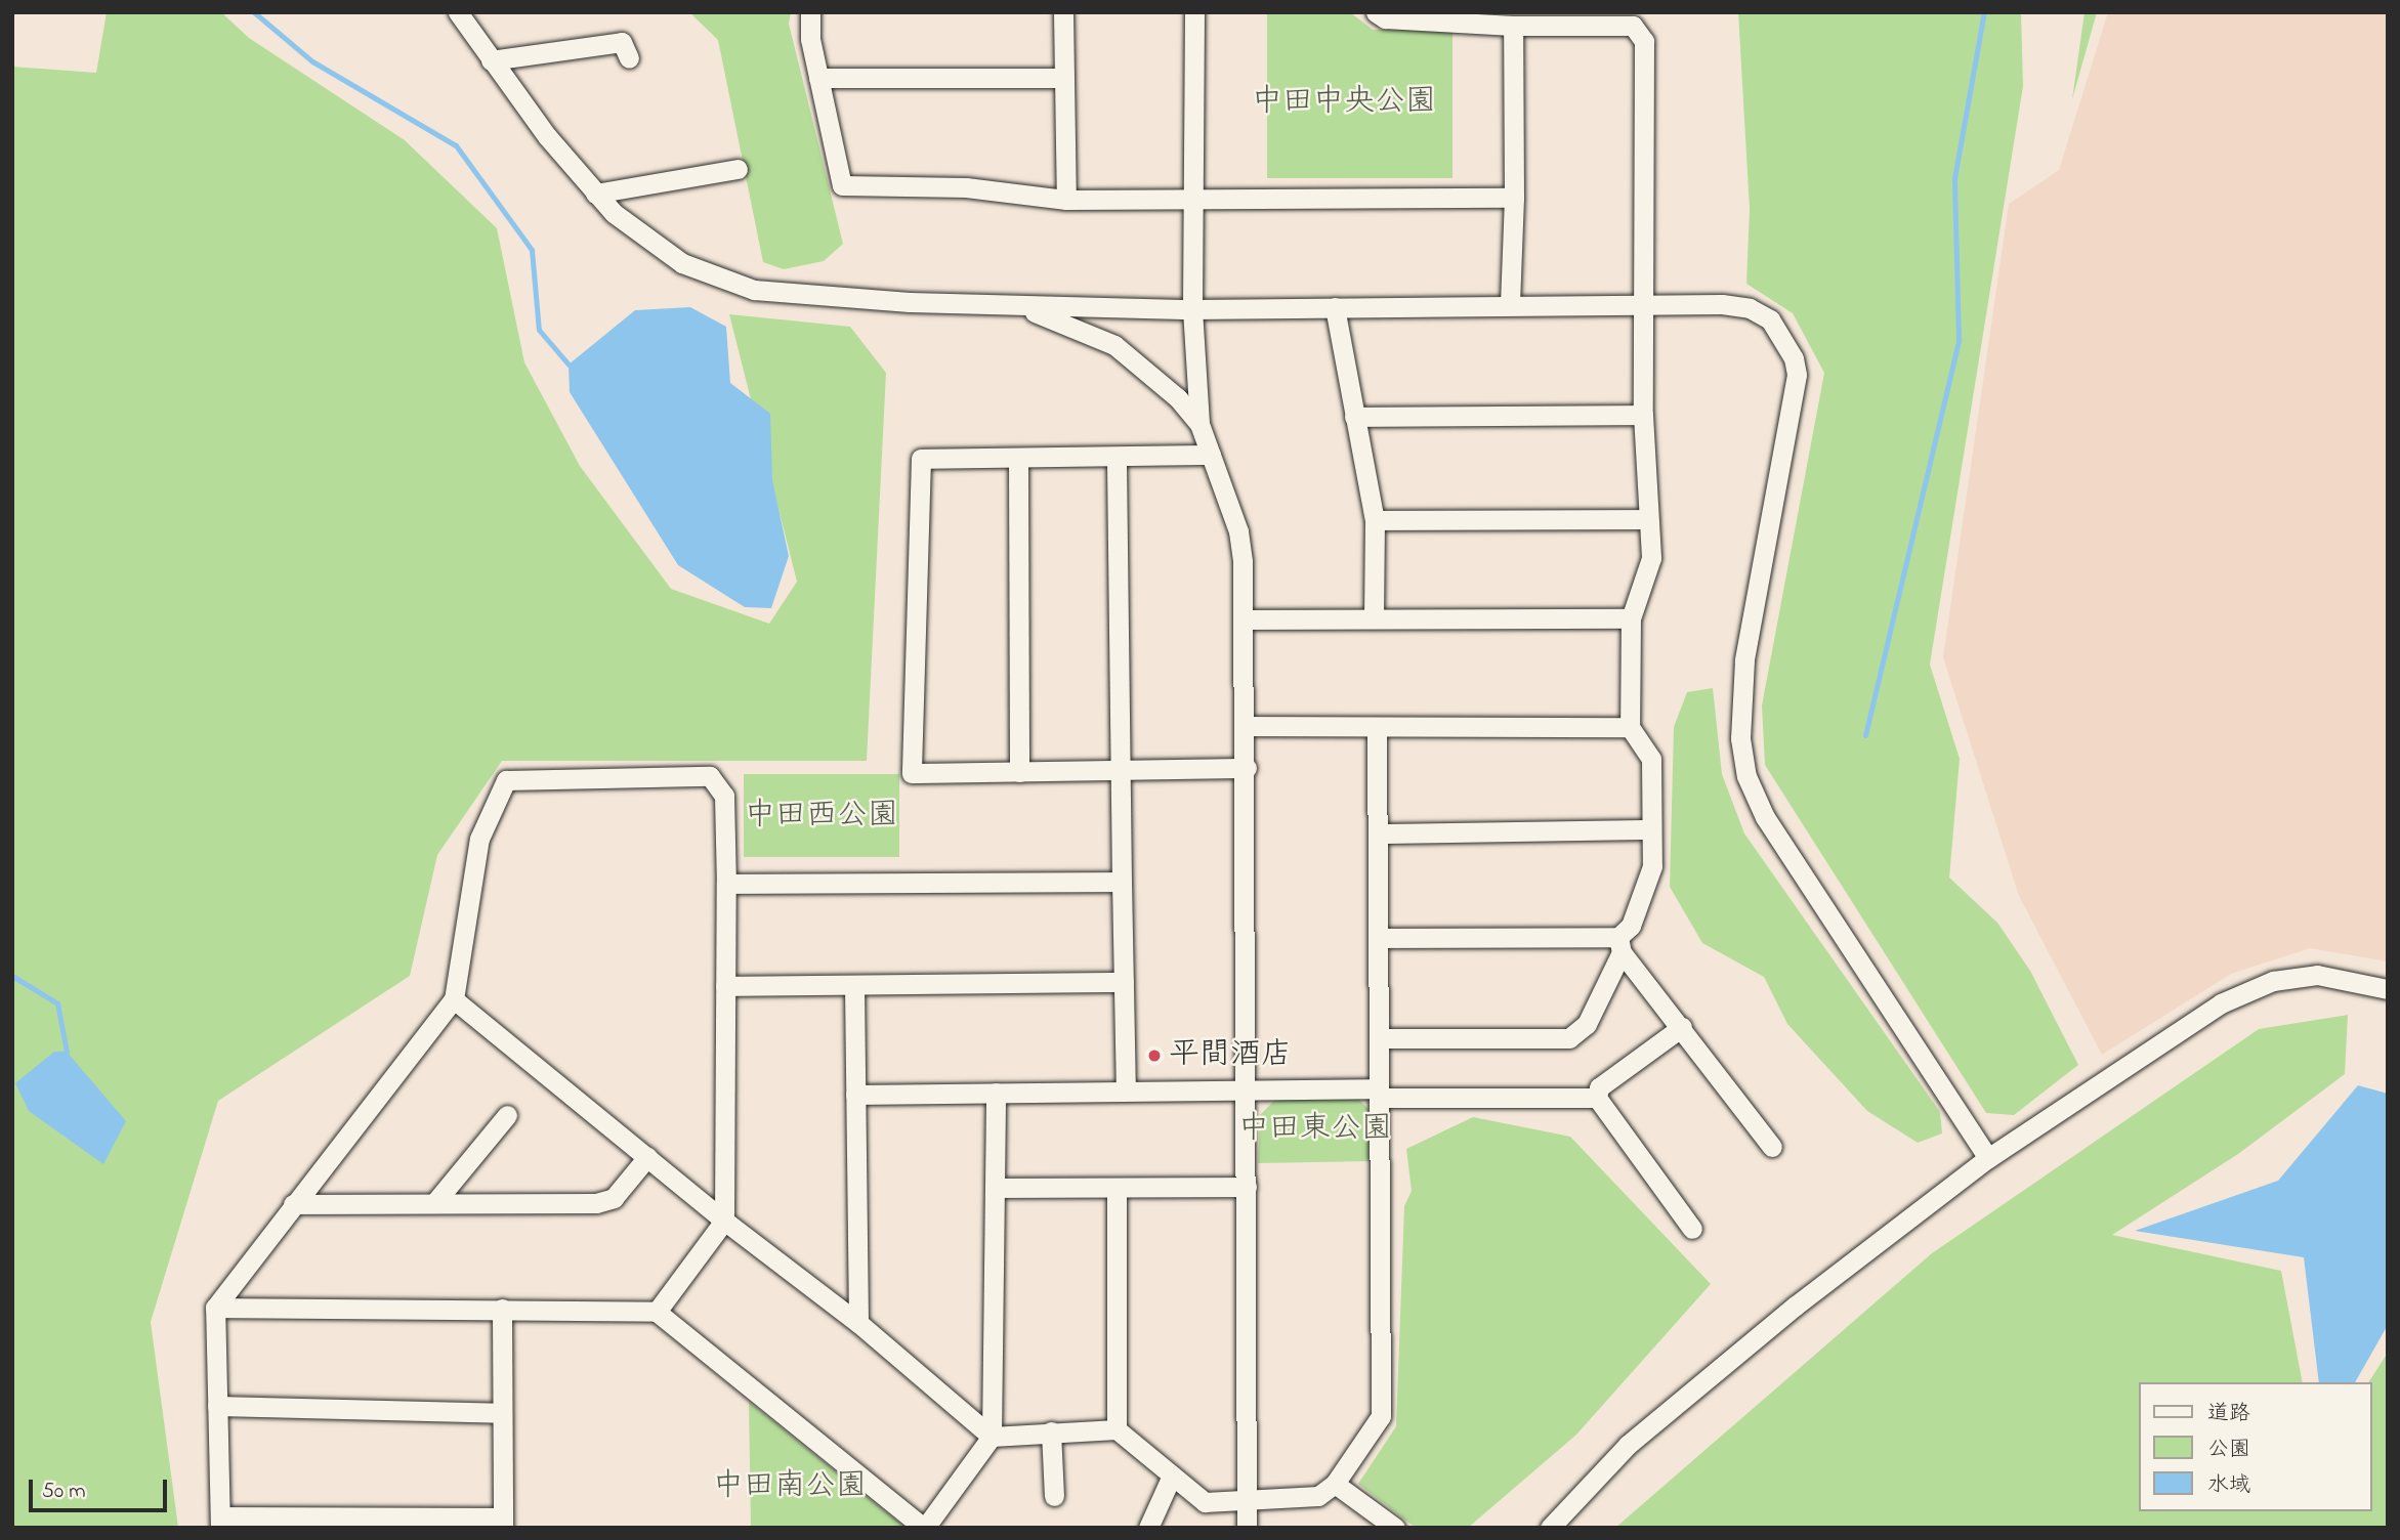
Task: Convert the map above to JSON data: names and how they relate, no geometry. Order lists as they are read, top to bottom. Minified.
{"parks":["中田中央公園","中田西公園","中田東公園","中田南公園"],"places":["平間酒店"],"legend":["道路","公園","水域"],"scale_bar":"50 m"}
